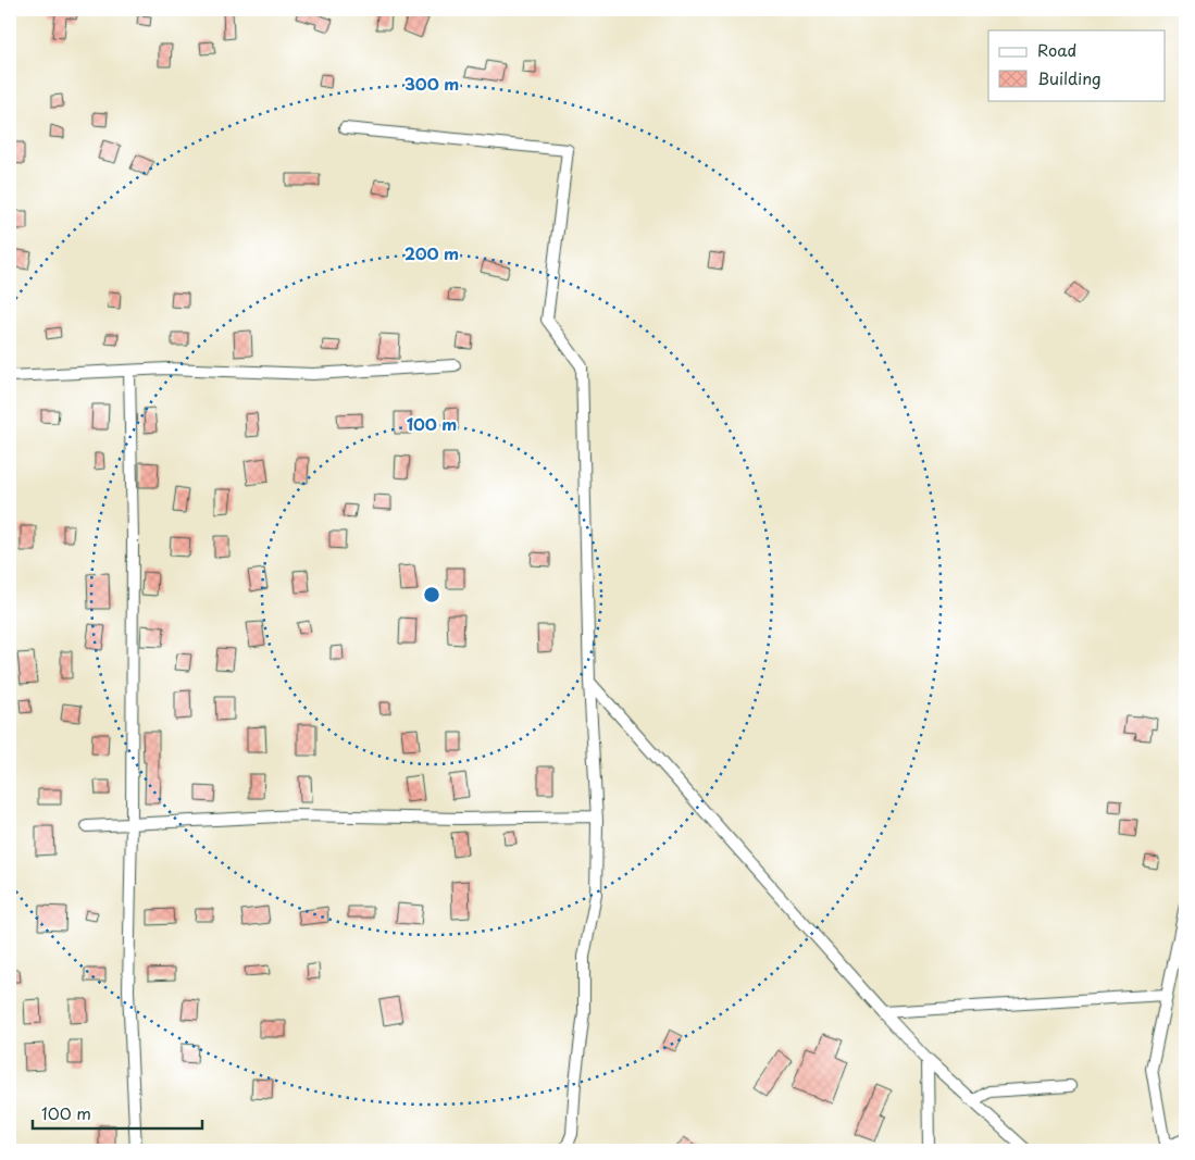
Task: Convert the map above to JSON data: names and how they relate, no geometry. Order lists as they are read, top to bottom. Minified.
{"legend":["Road","Building"],"scale_bar":"100 m","rings":["300 m","200 m","100 m"]}
